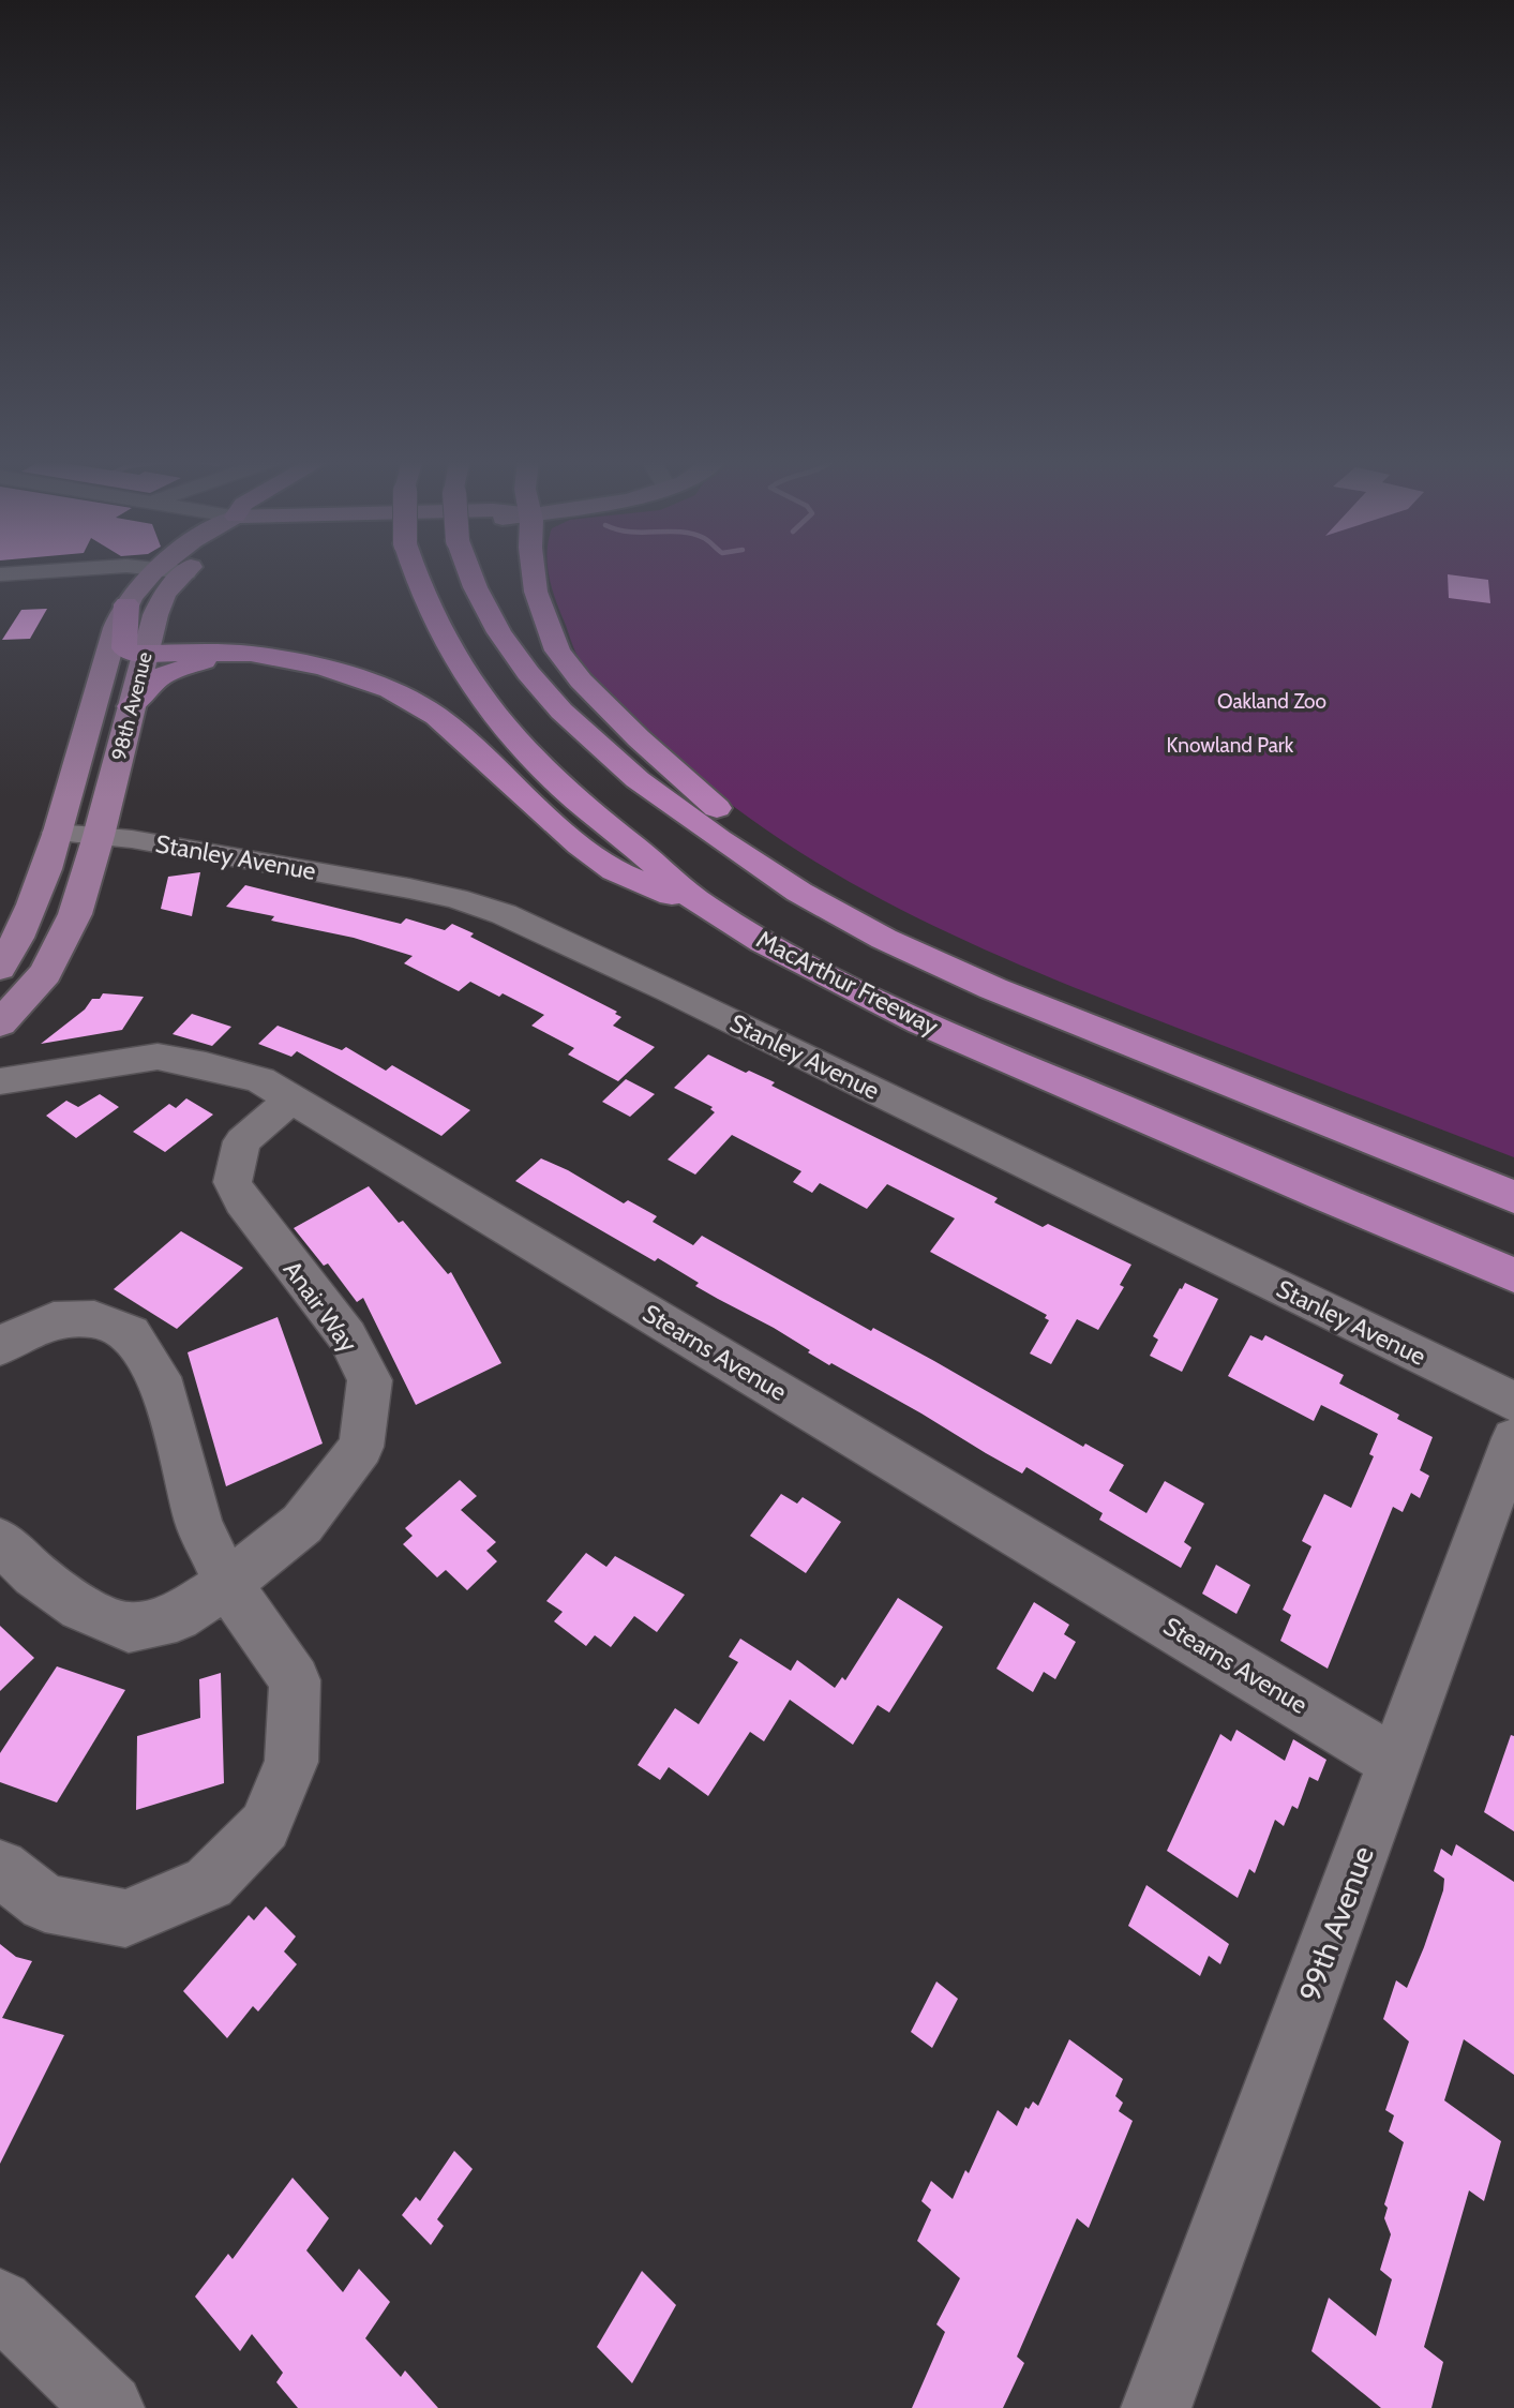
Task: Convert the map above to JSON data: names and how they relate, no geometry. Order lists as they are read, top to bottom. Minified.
{"streets":{"highway":["MacArthur Freeway"],"main road":["98th Avenue"],"street":["Stanley Avenue","Anair Way","Stearns Avenue","99th Avenue"]},"crossings":[["98th Avenue","Stanley Avenue"],["Anair Way","Stearns Avenue"],["Stearns Avenue","99th Avenue"]],"parks":["Oakland Zoo","Knowland Park"]}
